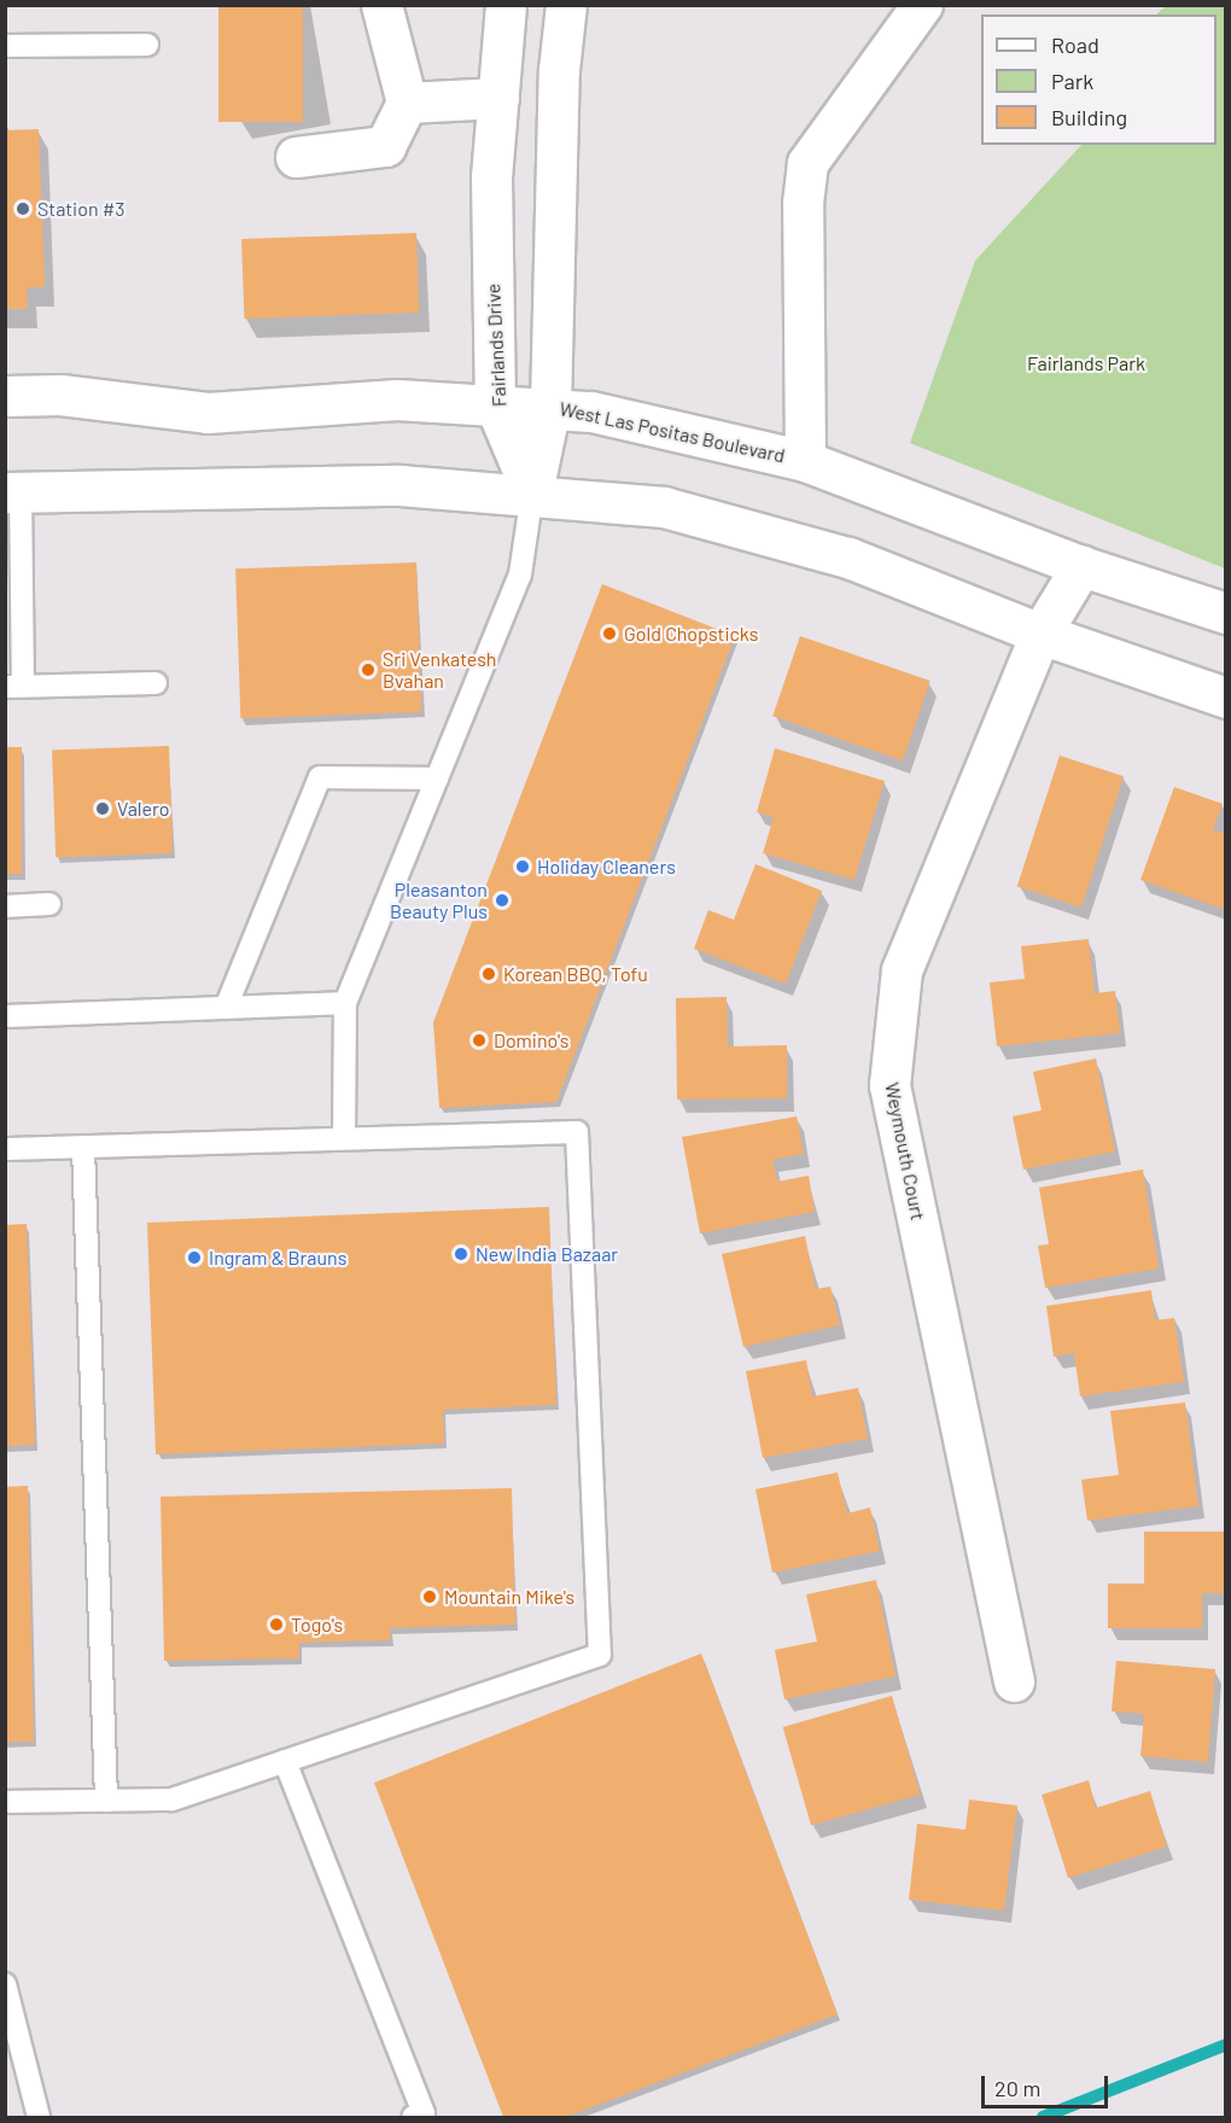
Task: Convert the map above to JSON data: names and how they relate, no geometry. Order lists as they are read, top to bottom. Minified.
{"streets":{"street":["Fairlands Drive","West Las Positas Boulevard","Weymouth Court"]},"crossings":[["Fairlands Drive","West Las Positas Boulevard"],["West Las Positas Boulevard","Weymouth Court"]],"parks":["Fairlands Park"],"places":["Station #3","Gold Chopsticks","Sri Venkatesh Bvahan","Valero","Holiday Cleaners","Pleasanton Beauty Plus","Korean BBQ, Tofu","Domino's","New India Bazaar","Ingram & Brauns","Mountain Mike's","Togo's"],"legend":["Road","Park","Building"],"scale_bar":"20 m"}
